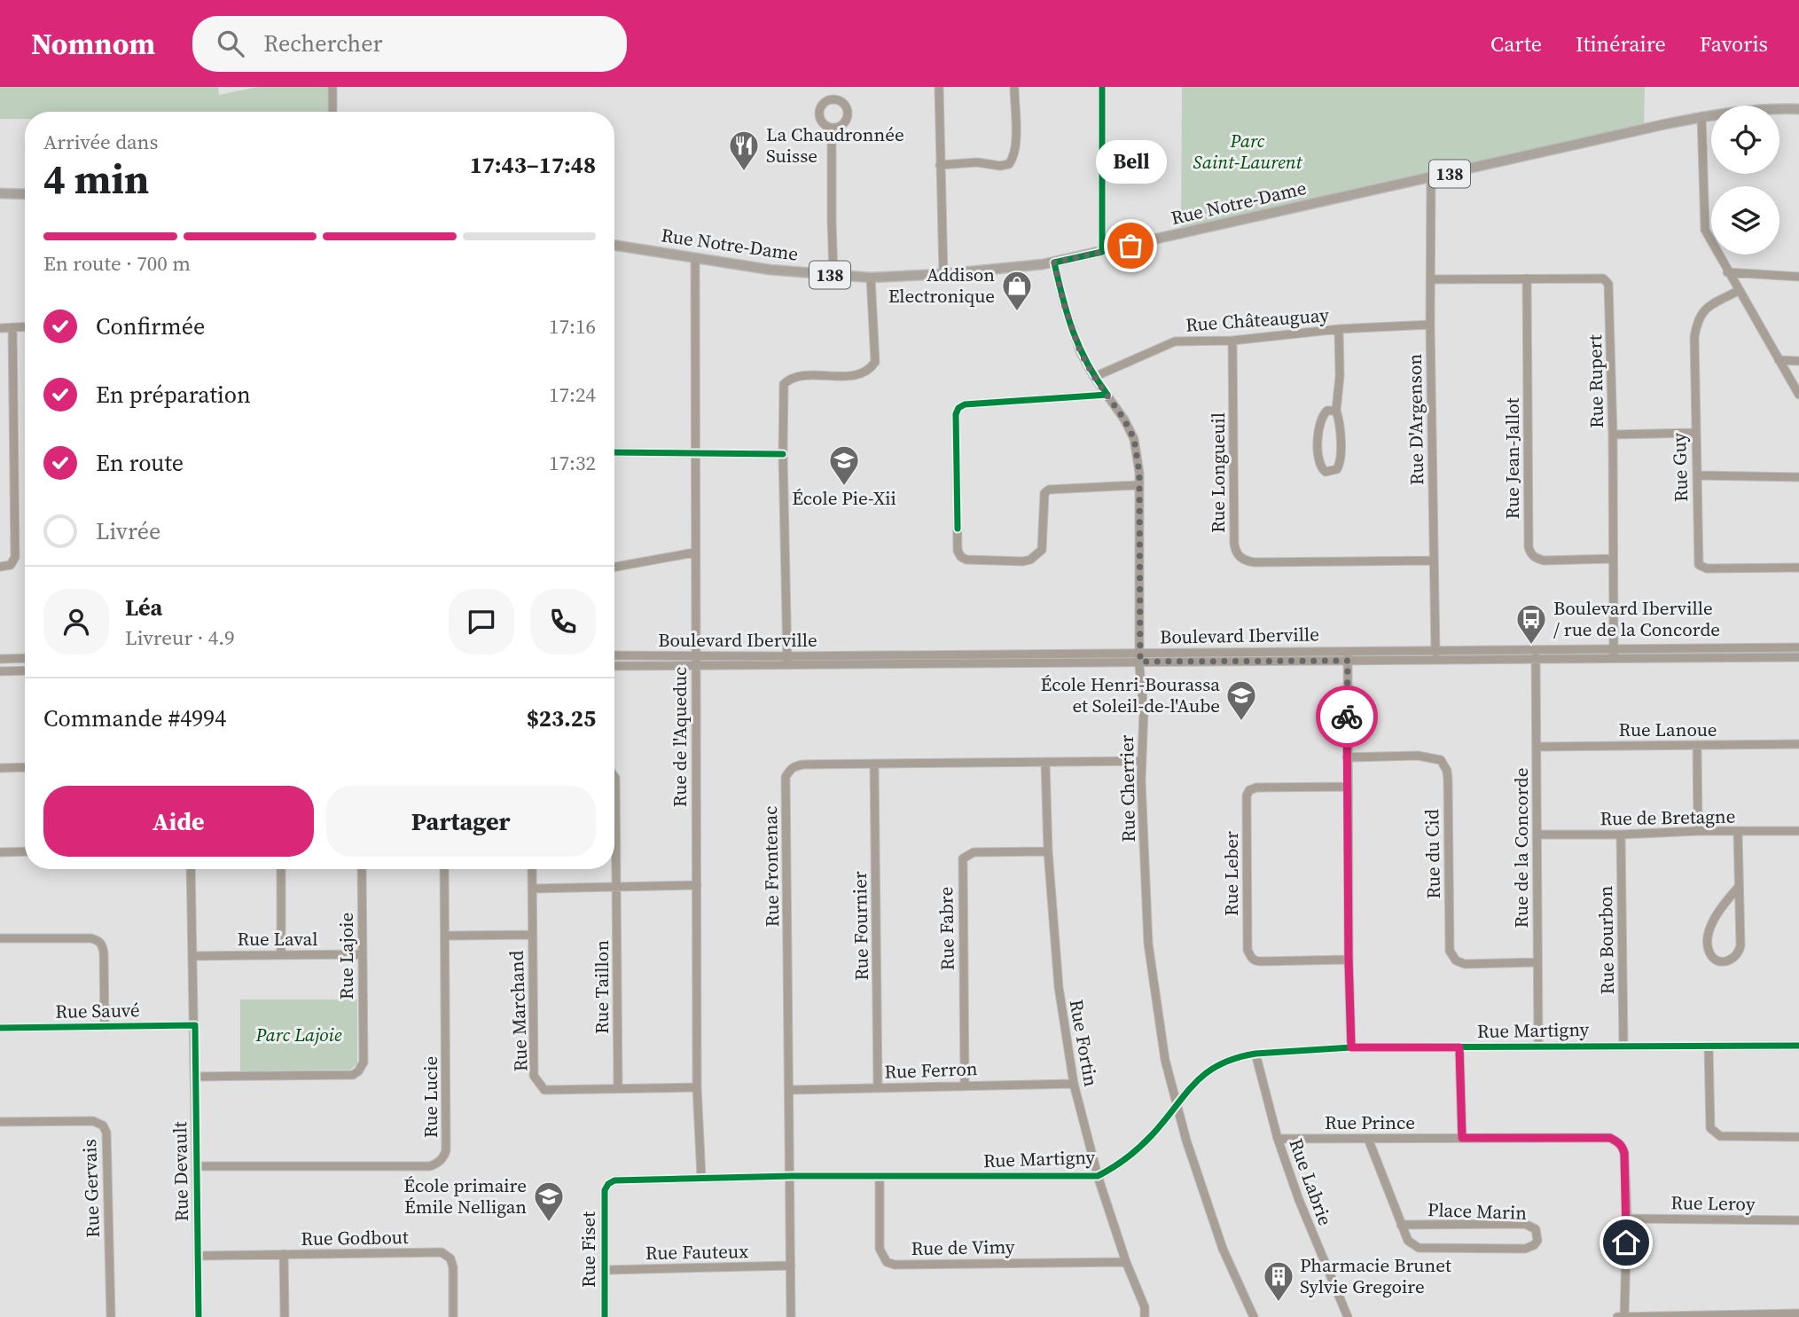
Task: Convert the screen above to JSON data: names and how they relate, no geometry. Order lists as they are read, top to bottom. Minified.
{"streets":{"main road":["138","Rue Notre-Dame"],"street":["Rue Châteauguay","Rue Rupert","Rue D'Argenson","Rue Jean-Jallot","Rue Guy","Rue Longueuil","Boulevard Iberville","Rue Lanoue","Rue de l'Aqueduc","Rue Cherrier","Rue de Bretagne","Rue de la Concorde","Rue du Cid","Rue Frontenac","Rue Leber","Rue Fournier","Rue Fabre","Rue Laval","Rue Bourbon","Rue Lajoie","Rue Taillon","Rue Sauvé","Rue Marchand","Rue Martigny","Rue Fortin","Rue Ferron","Rue Lucie","Rue Prince","Rue Devault","Rue Labrie","Rue Gervais","Rue Leroy","Place Marin","Rue Godbout","Rue de Vimy","Rue Fiset","Rue Fauteux"]},"crossings":[["Rue Notre-Dame","Rue D'Argenson"],["Rue Notre-Dame","Rue de l'Aqueduc"],["Rue Notre-Dame","Rue Cherrier"],["Rue Châteauguay","Rue D'Argenson"],["Rue Châteauguay","Rue Longueuil"],["Rue Châteauguay","Rue Cherrier"],["Rue Rupert","Rue D'Argenson"],["Rue Rupert","Rue Jean-Jallot"],["Rue Rupert","Boulevard Iberville"],["Rue D'Argenson","Rue Longueuil"],["Rue D'Argenson","Boulevard Iberville"],["Boulevard Iberville","Rue de l'Aqueduc"],["Boulevard Iberville","Rue Cherrier"],["Boulevard Iberville","Rue de la Concorde"],["Rue Lanoue","Rue de la Concorde"],["Rue de l'Aqueduc","Rue Marchand"],["Rue de l'Aqueduc","Rue Martigny"],["Rue Cherrier","Rue Frontenac"],["Rue Cherrier","Rue Martigny"],["Rue de Bretagne","Rue de la Concorde"],["Rue de Bretagne","Rue Bourbon"],["Rue de la Concorde","Rue du Cid"],["Rue de la Concorde","Rue Martigny"],["Rue Frontenac","Rue Fournier"],["Rue Frontenac","Rue Martigny"],["Rue Frontenac","Rue Fortin"],["Rue Frontenac","Rue Ferron"],["Rue Frontenac","Rue Fauteux"],["Rue Fournier","Rue Ferron"],["Rue Fabre","Rue Fortin"],["Rue Fabre","Rue Ferron"],["Rue Laval","Rue Lajoie"],["Rue Laval","Rue Devault"],["Rue Bourbon","Rue Martigny"],["Rue Lajoie","Rue Devault"],["Rue Taillon","Rue Marchand"],["Rue Sauvé","Rue Devault"],["Rue Martigny","Rue Fortin"],["Rue Martigny","Rue Labrie"],["Rue Martigny","Rue de Vimy"],["Rue Martigny","Rue Fiset"],["Rue Fortin","Rue Ferron"],["Rue Fortin","Rue de Vimy"],["Rue Lucie","Rue Devault"],["Rue Prince","Rue Labrie"],["Rue Prince","Rue Leroy"],["Rue Prince","Place Marin"],["Rue Devault","Rue Godbout"],["Rue Fiset","Rue Fauteux"]],"parks":["Parc Saint-Laurent","Parc Lajoie"],"places":{"restaurant":["La Chaudronnée Suisse"],"other":["Bell"],"shop":["Addison Electronique"],"school or university":["École Pie-Xii","École Henri-Bourassa et Soleil-de-l'Aube","École primaire Émile Nelligan"],"bus stop":["Boulevard Iberville / rue de la Concorde"],"building":["Pharmacie Brunet Sylvie Gregoire"]},"page":{"header":"Nomnom","search":"Rechercher","nav":["Carte","Itinéraire","Favoris"],"heading":["4 min","Arrivée dans","17:43–17:48"],"panel":["Léa","Livreur · 4.9","Commande #4994","$23.25"],"bubble":"Bell","bar":"En route · 700 m","list":[["Confirmée","17:16"],["En préparation","17:24"],["En route","17:32"],"Livrée"],"buttons":["Aide","Partager"]}}
